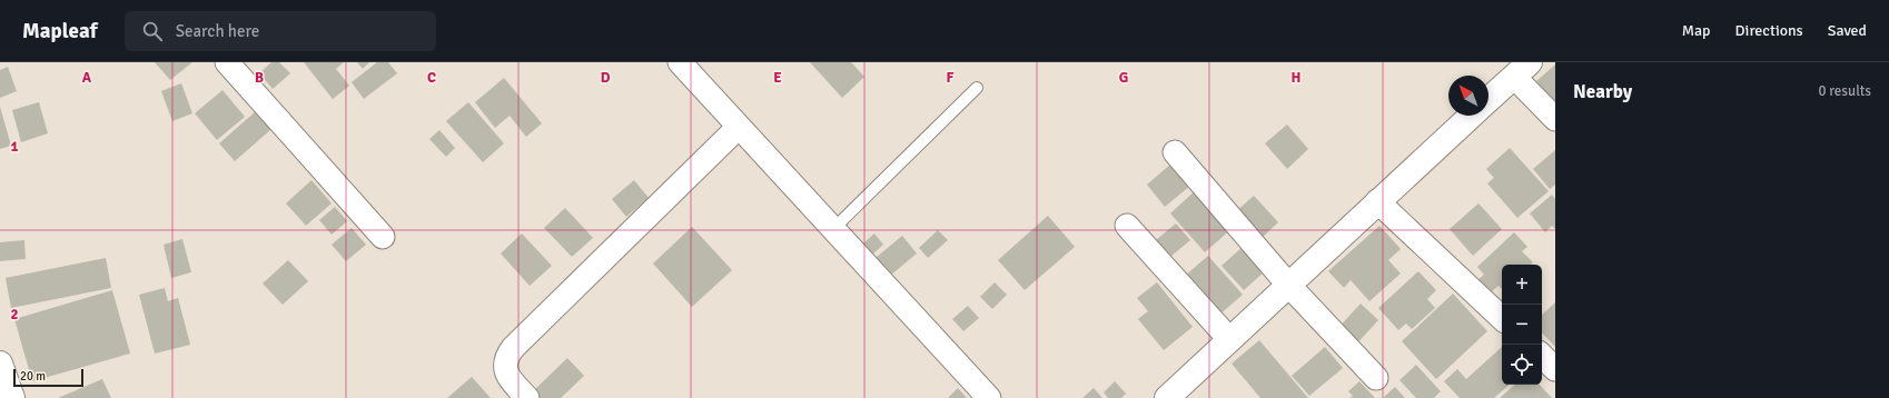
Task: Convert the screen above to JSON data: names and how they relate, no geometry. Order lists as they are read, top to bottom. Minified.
{"scale_bar":"20 m","north":"top left","page":{"header":"Mapleaf","search":"Search here","nav":["Map","Directions","Saved"],"heading":["Nearby","0 results"],"map_buttons":["+","−"],"scale":"20 m"},"grid":{"columns":["A","B","C","D","E","F","G","H"],"rows":["1","2"]}}
